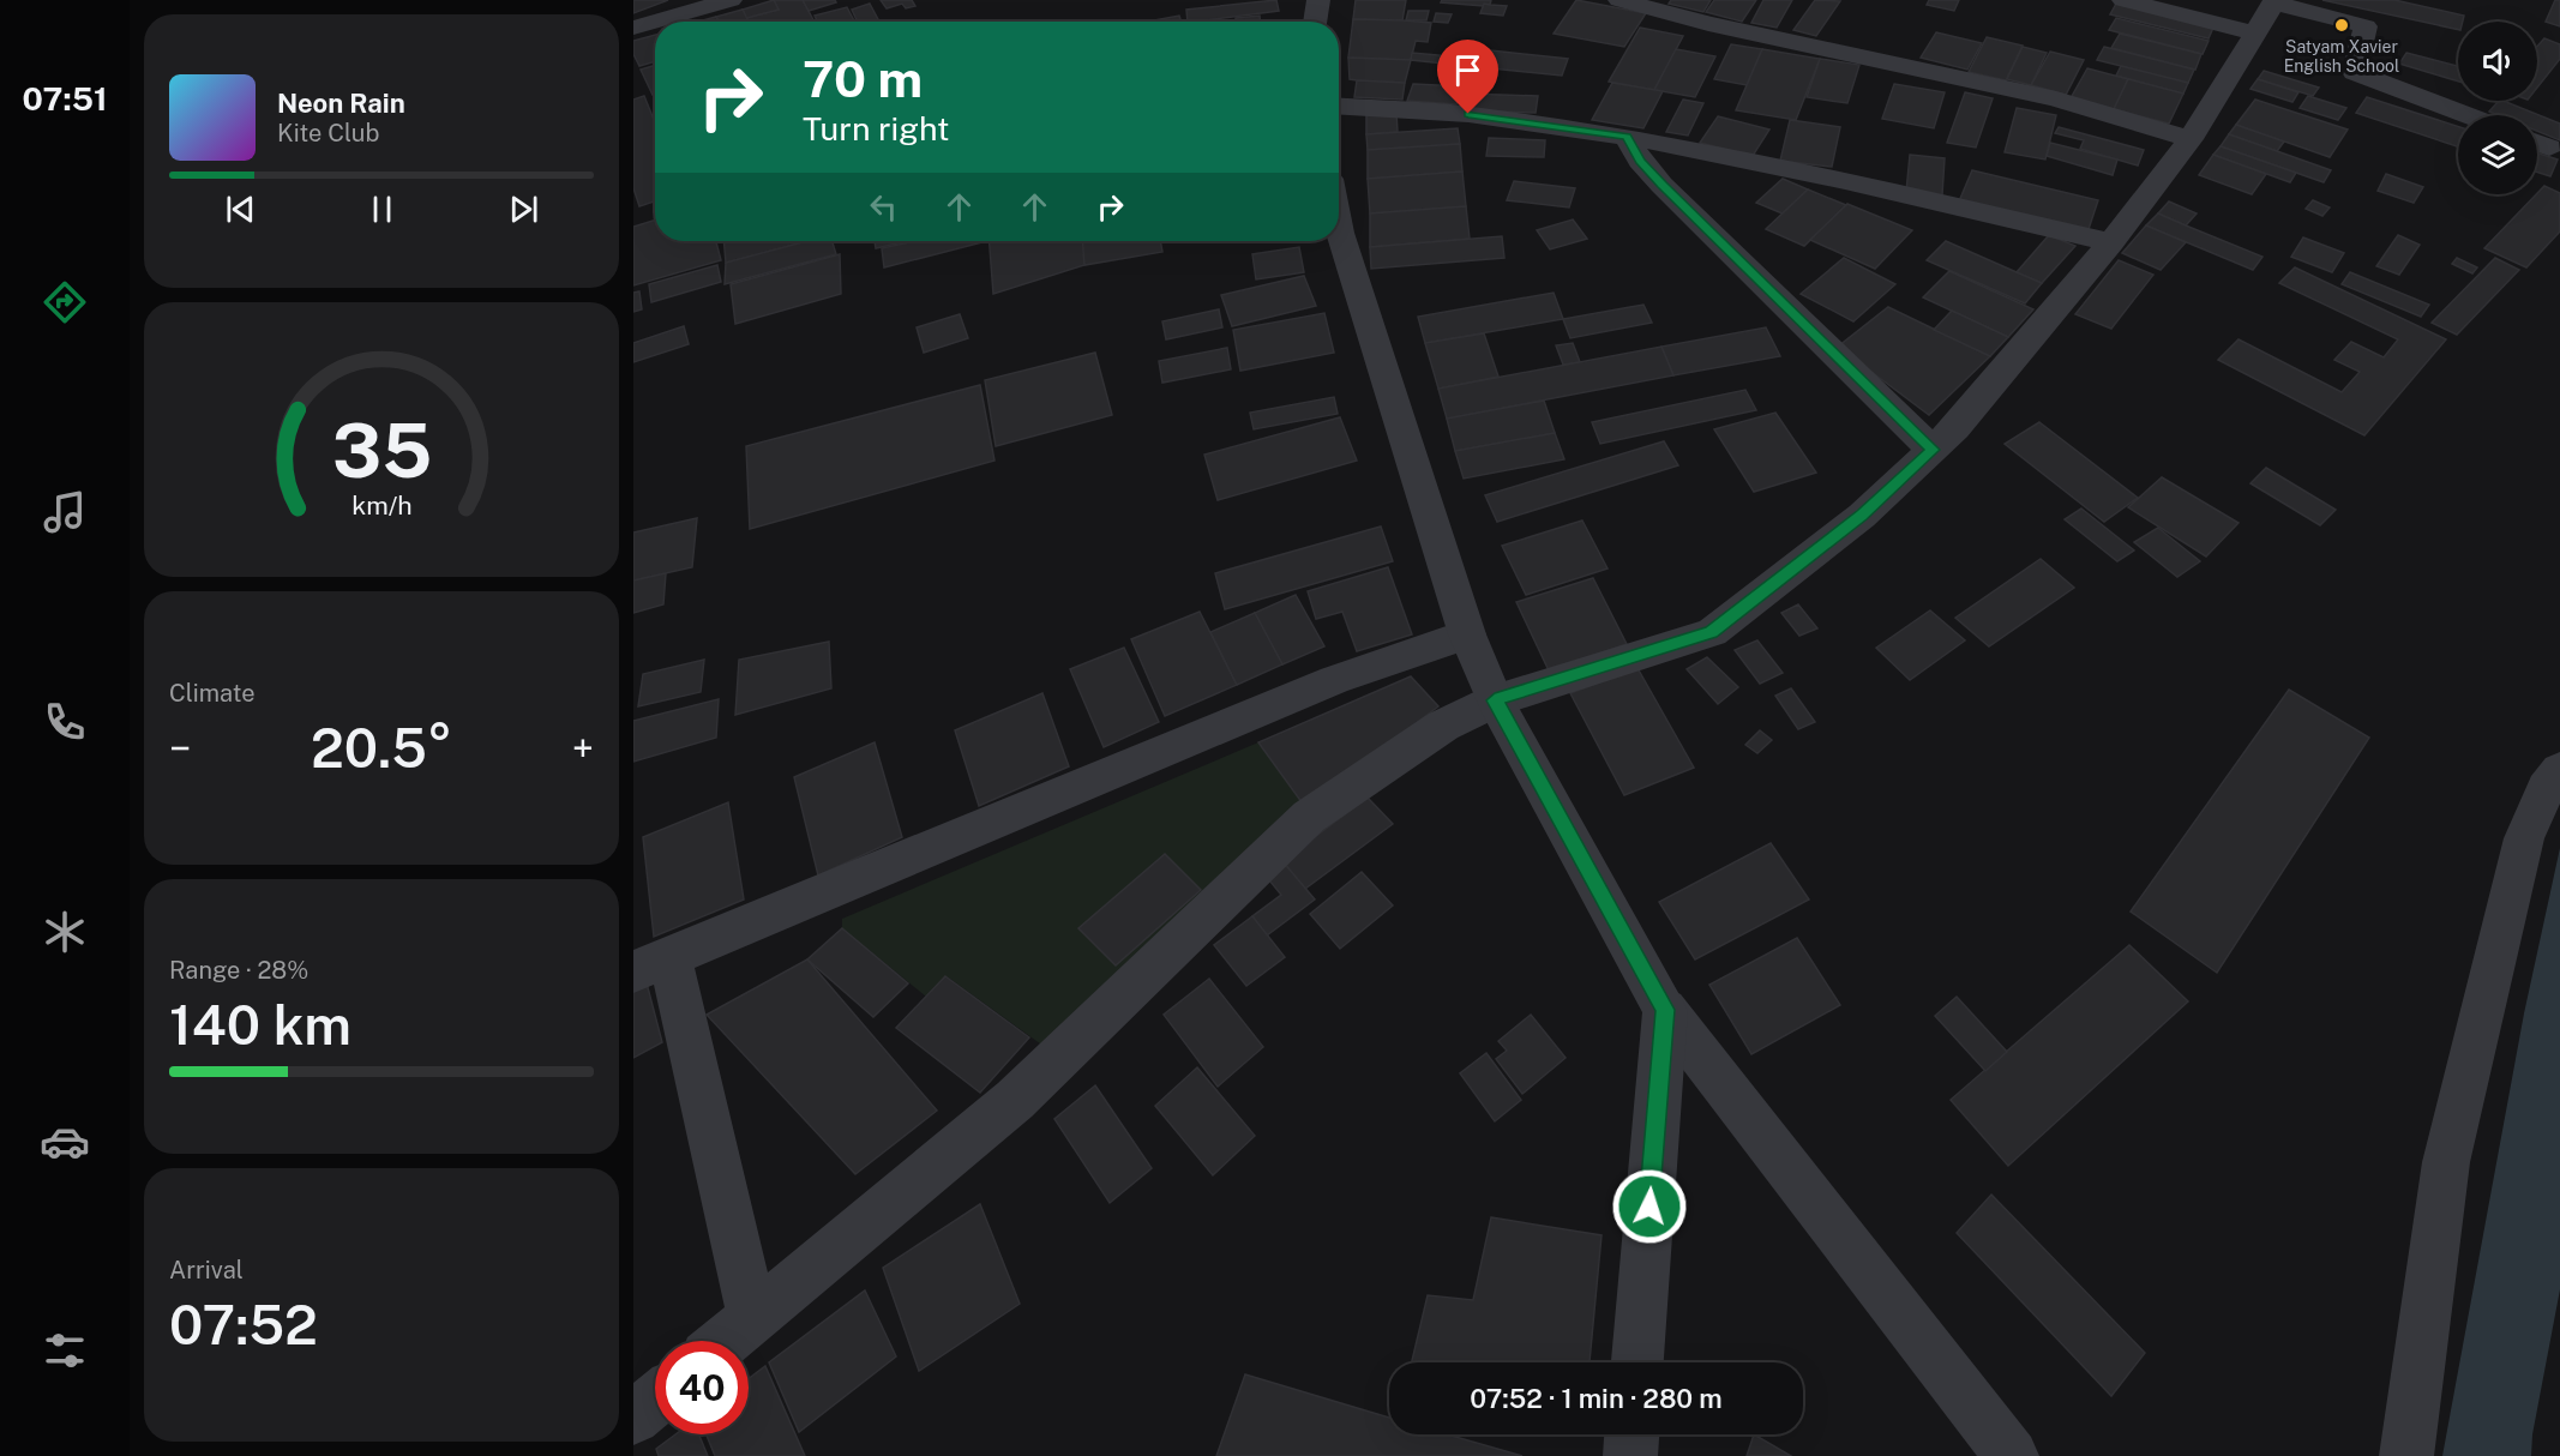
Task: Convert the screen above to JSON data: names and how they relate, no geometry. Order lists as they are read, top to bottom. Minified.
{"places":["Satyam Xavier English School"],"page":{"tabs":"07:51","turn":["70 m","Turn right"],"song":["Neon Rain","Kite Club"],"tile":["Climate",["Range · 28%","140 km"],["Arrival","07:52"]],"heat":["−","20.5°","+"],"limit":"40","trip":"07:52 · 1 min · 280 m","gauge":["35","km/h"]}}
